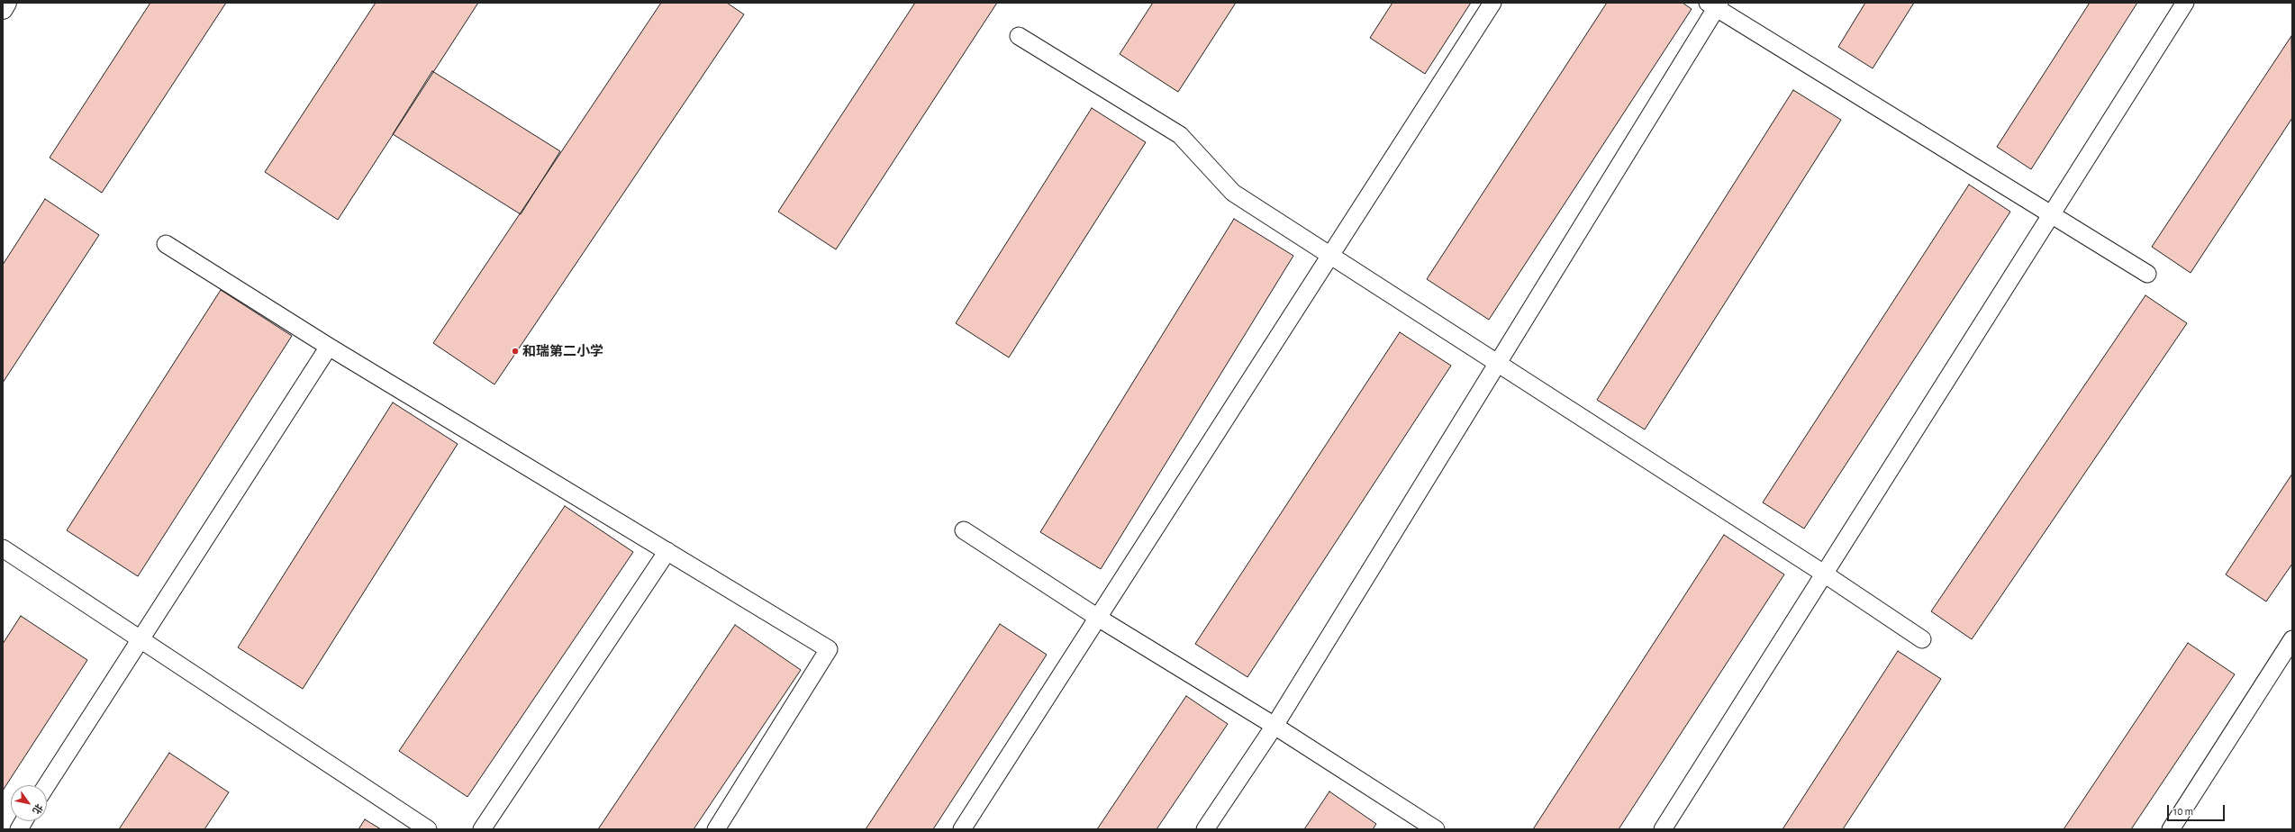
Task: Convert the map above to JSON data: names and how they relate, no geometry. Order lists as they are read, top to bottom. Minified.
{"places":["和瑞第二小学"],"scale_bar":"10 m","north":"bottom right"}
